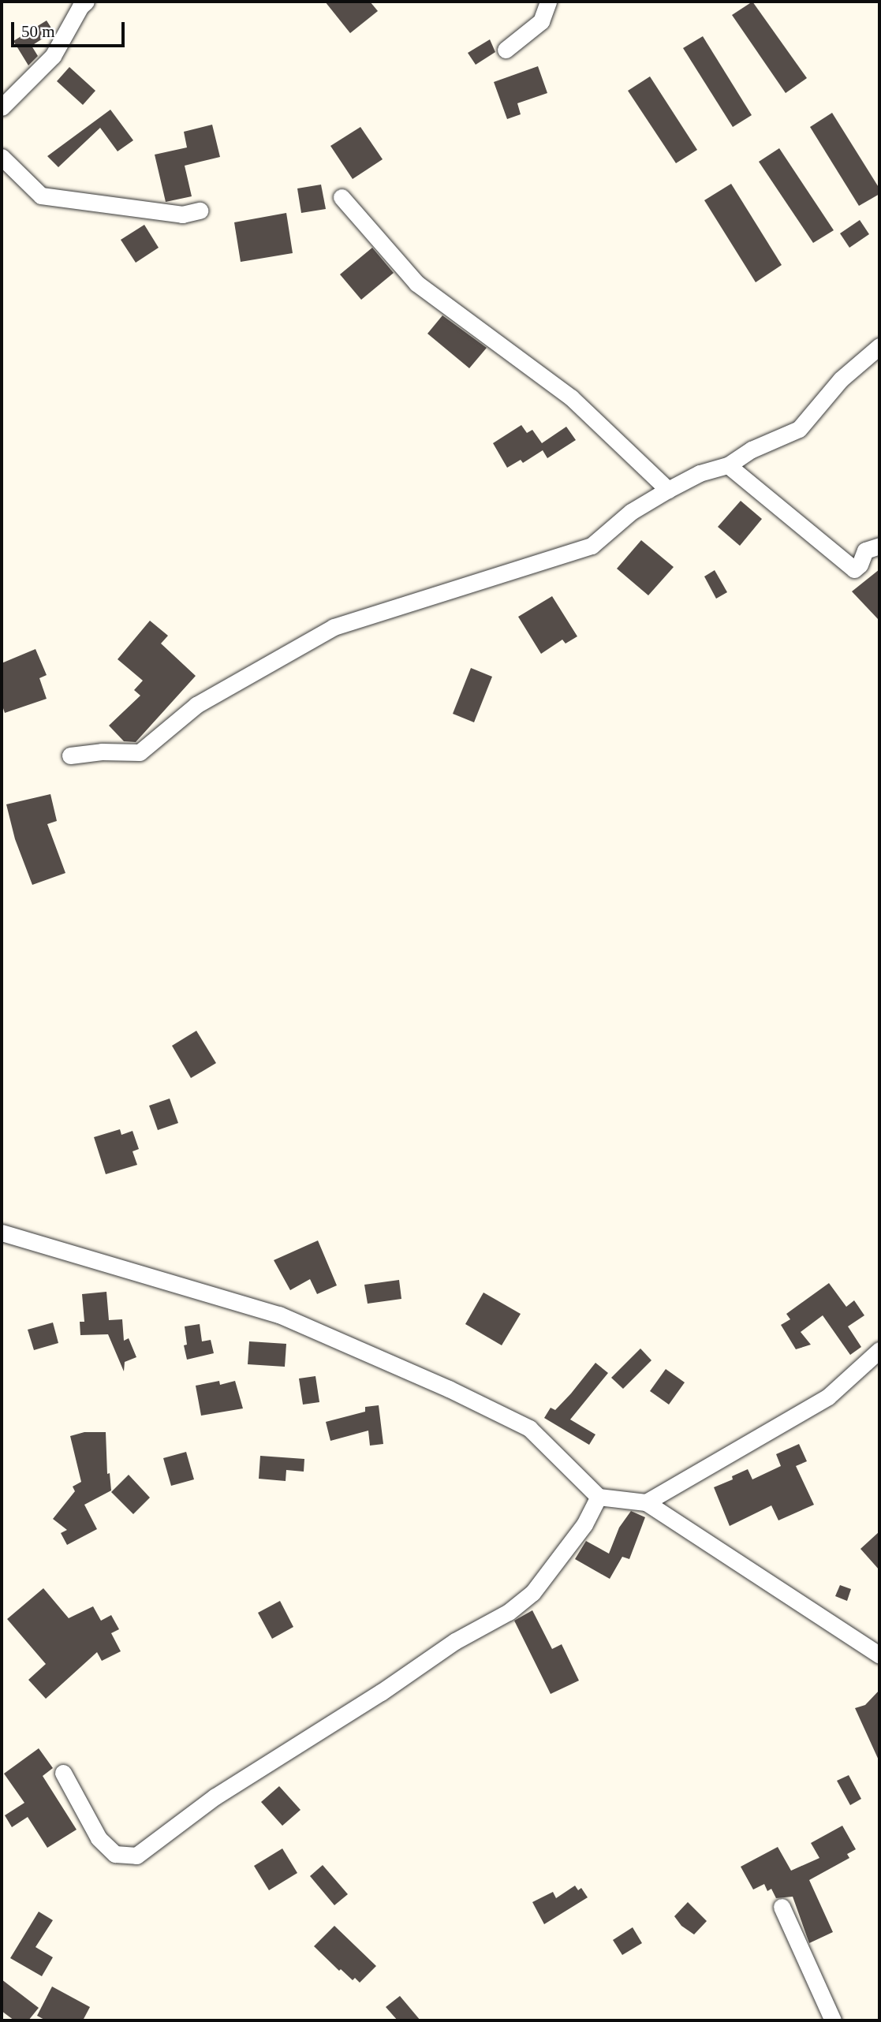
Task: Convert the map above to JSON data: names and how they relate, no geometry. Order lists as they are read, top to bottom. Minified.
{"scale_bar":"50 m"}
